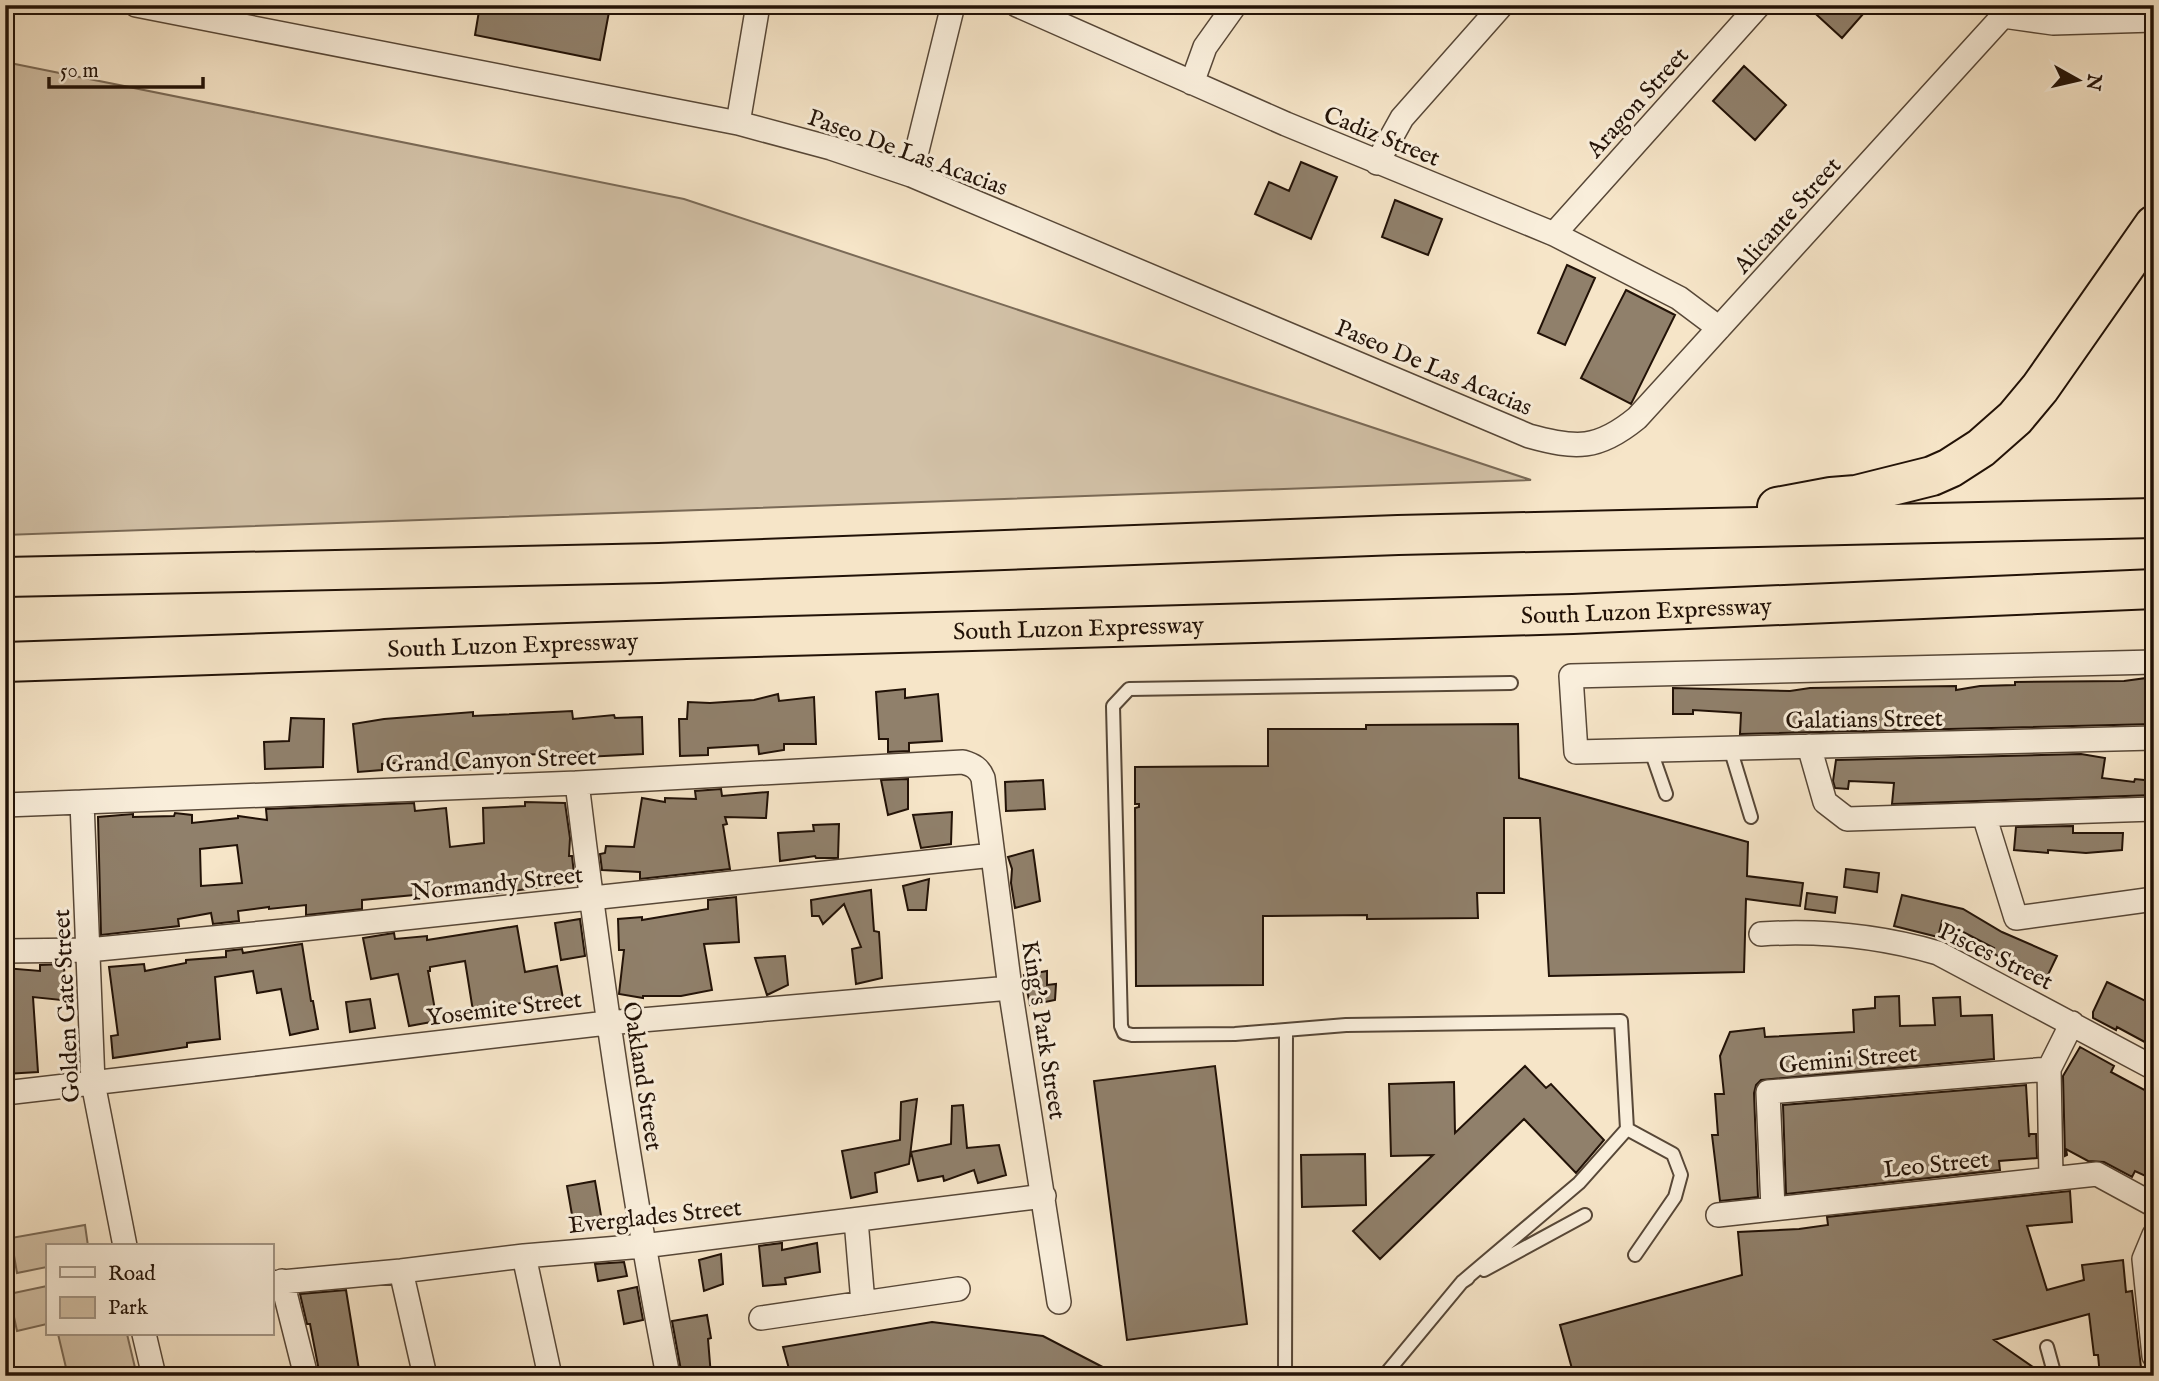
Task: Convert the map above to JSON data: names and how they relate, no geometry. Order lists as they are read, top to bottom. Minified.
{"streets":{"highway":["South Luzon Expressway"],"street":["Aragon Street","Cadiz Street","Paseo De Las Acacias","Alicante Street","Galatians Street","Grand Canyon Street","Normandy Street","Pisces Street","Golden Gate Street","Yosemite Street","King's Park Street","Gemini Street","Oakland Street","Leo Street","Everglades Street"]},"crossings":[["Aragon Street","Cadiz Street"],["Cadiz Street","Alicante Street"],["Paseo De Las Acacias","Alicante Street"],["Grand Canyon Street","Golden Gate Street"],["Grand Canyon Street","King's Park Street"],["Grand Canyon Street","Oakland Street"],["Normandy Street","Golden Gate Street"],["Normandy Street","King's Park Street"],["Normandy Street","Oakland Street"],["Golden Gate Street","Yosemite Street"],["Yosemite Street","King's Park Street"],["Yosemite Street","Oakland Street"],["King's Park Street","Everglades Street"],["Gemini Street","Leo Street"],["Oakland Street","Everglades Street"]],"legend":["Road","Park"],"scale_bar":"50 m","north":"right"}
